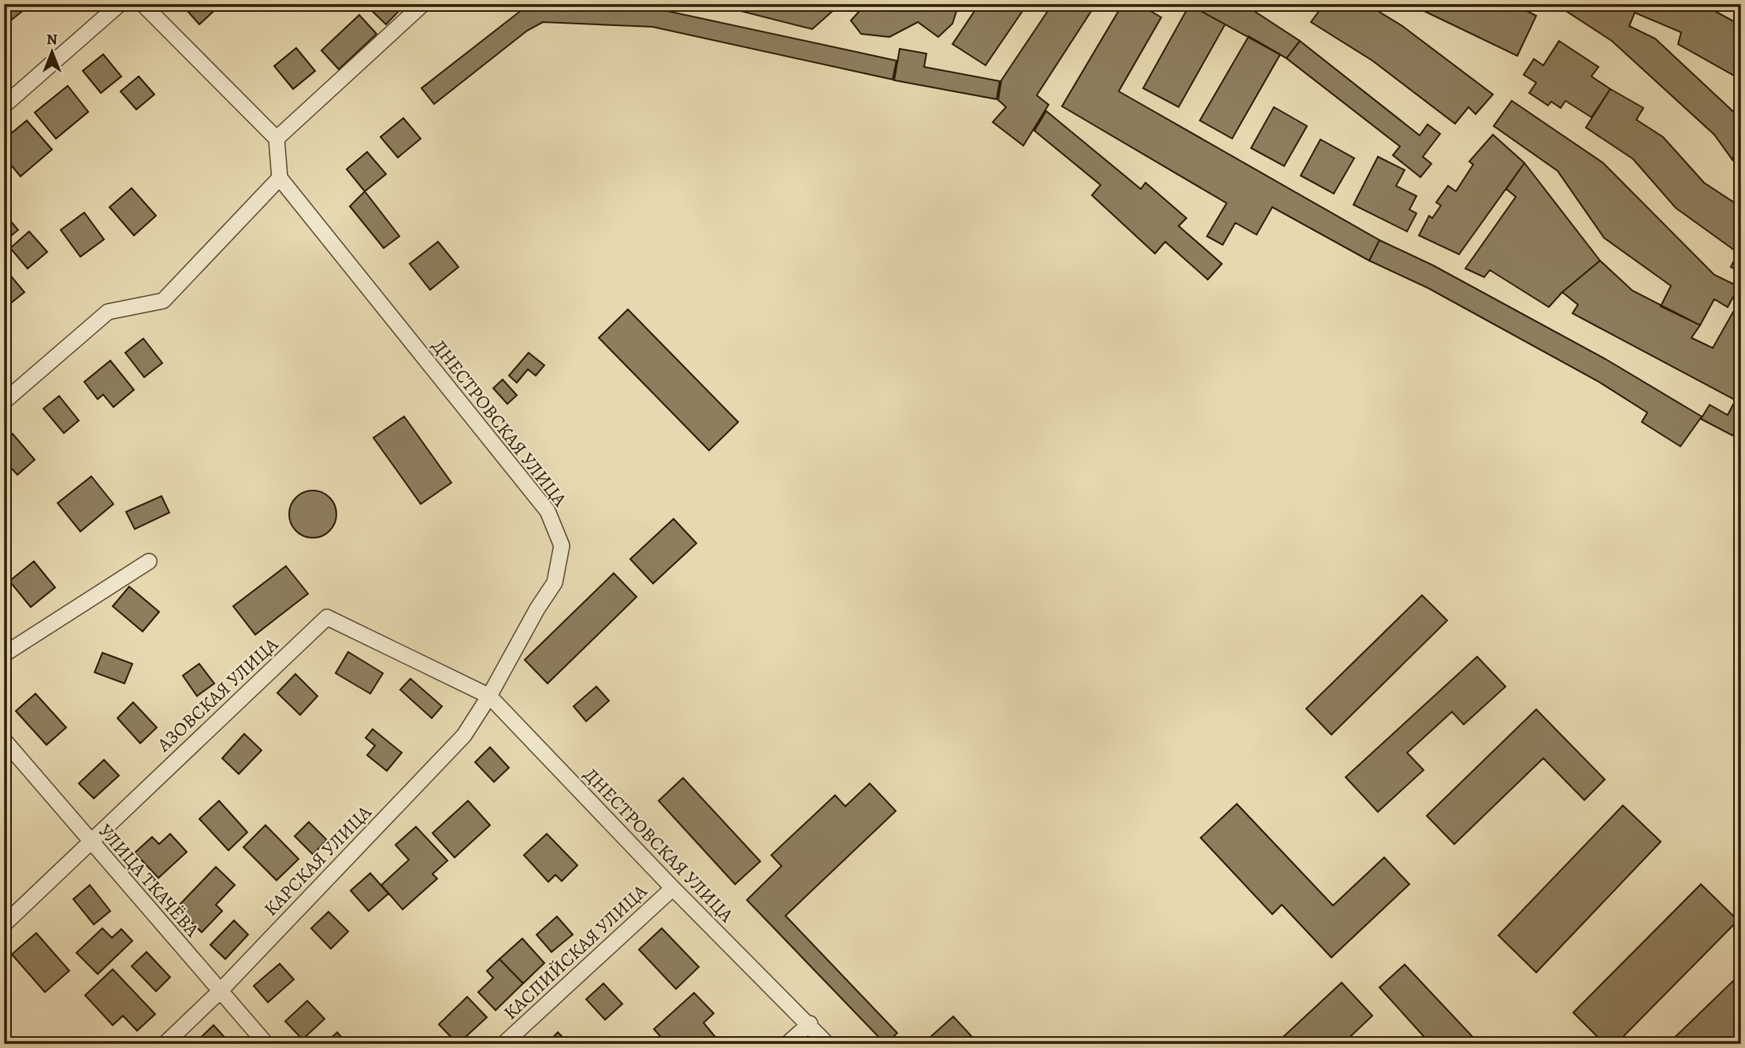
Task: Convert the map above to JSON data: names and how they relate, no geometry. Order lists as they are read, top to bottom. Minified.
{"streets":{"street":["ДНЕСТРОВСКАЯ УЛИЦА","АЗОВСКАЯ УЛИЦА","КАРСКАЯ УЛИЦА","УЛИЦА ТКАЧЁВА","КАСПИЙСКАЯ УЛИЦА"]},"crossings":[["ДНЕСТРОВСКАЯ УЛИЦА","АЗОВСКАЯ УЛИЦА"],["ДНЕСТРОВСКАЯ УЛИЦА","КАРСКАЯ УЛИЦА"],["ДНЕСТРОВСКАЯ УЛИЦА","КАСПИЙСКАЯ УЛИЦА"],["АЗОВСКАЯ УЛИЦА","КАРСКАЯ УЛИЦА"],["АЗОВСКАЯ УЛИЦА","УЛИЦА ТКАЧЁВА"],["КАРСКАЯ УЛИЦА","УЛИЦА ТКАЧЁВА"]],"north":"top"}
